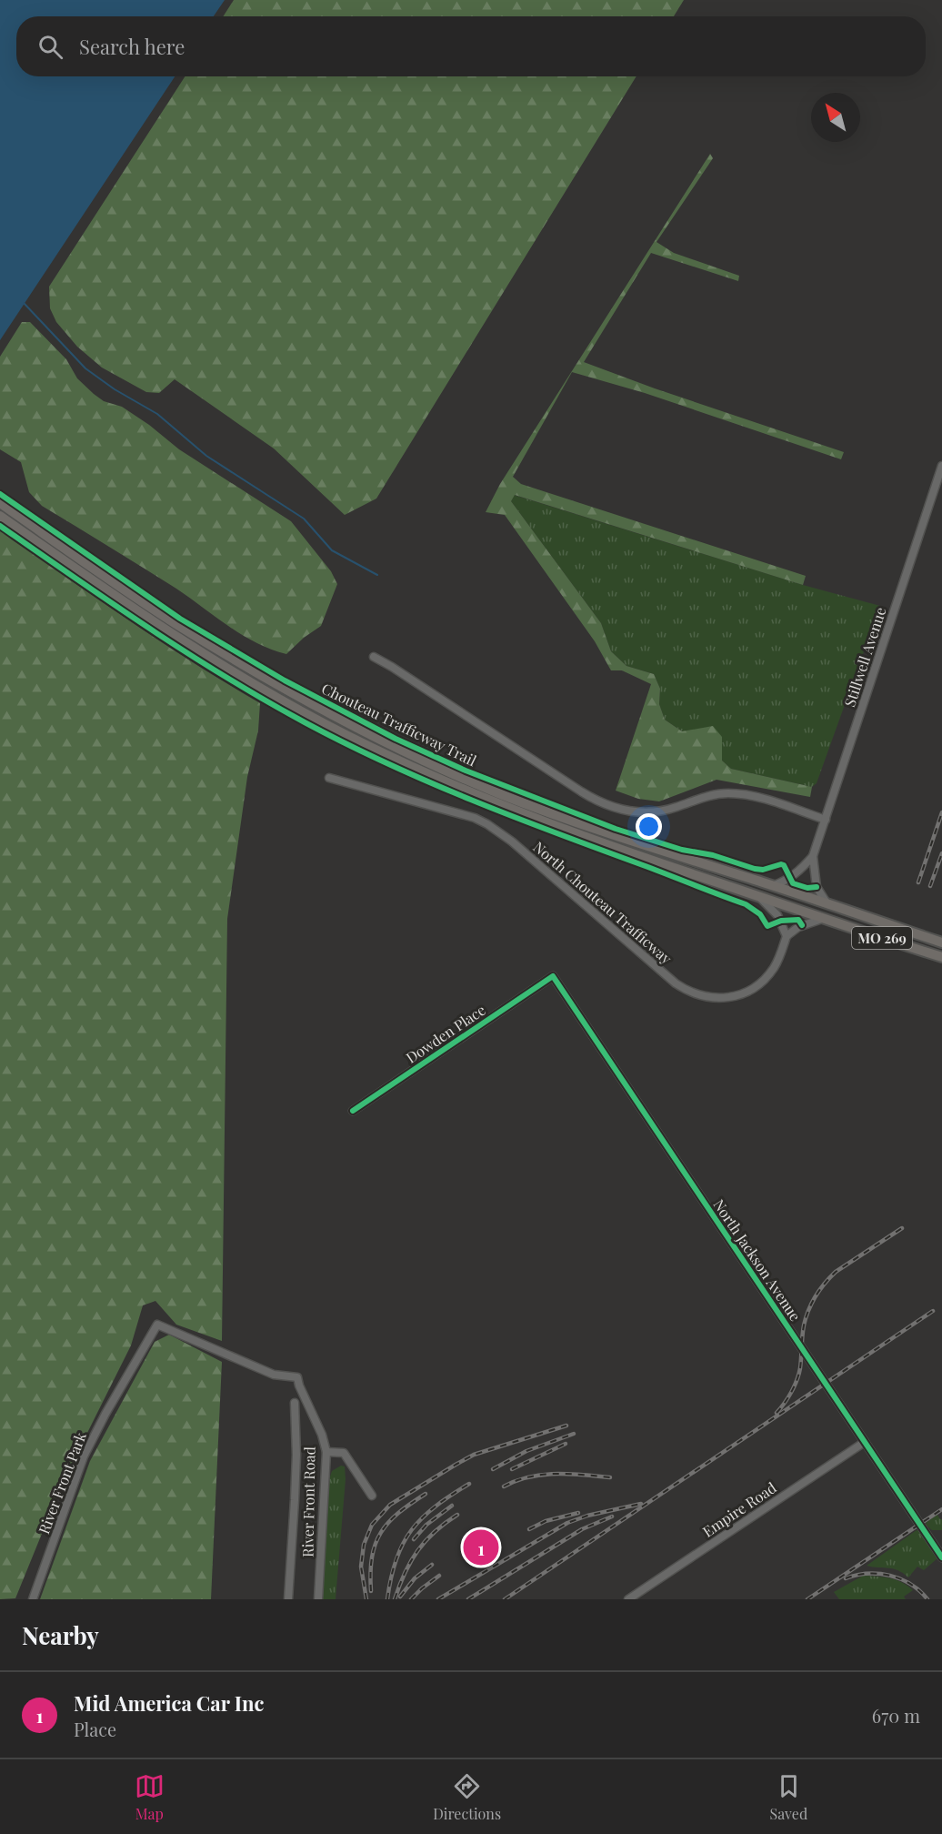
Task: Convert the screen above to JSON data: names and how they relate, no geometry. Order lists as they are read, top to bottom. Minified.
{"streets":{"main road":["North Chouteau Trafficway","MO 269"],"street":["Stillwell Avenue","Dowden Place","North Jackson Avenue","River Front Park","River Front Road","Empire Road"],"cycle path":["Chouteau Trafficway Trail"]},"crossings":[["Stillwell Avenue","MO 269"],["Dowden Place","North Jackson Avenue"],["North Jackson Avenue","Empire Road"],["River Front Park","River Front Road"]],"north":"top left","page":{"search":"Search here","pins":"1","heading":"Nearby","list":[{"mark":"1","name":"Mid America Car Inc","note":"Place","value":"670 m"}],"nav":["Map","Directions","Saved"]}}
